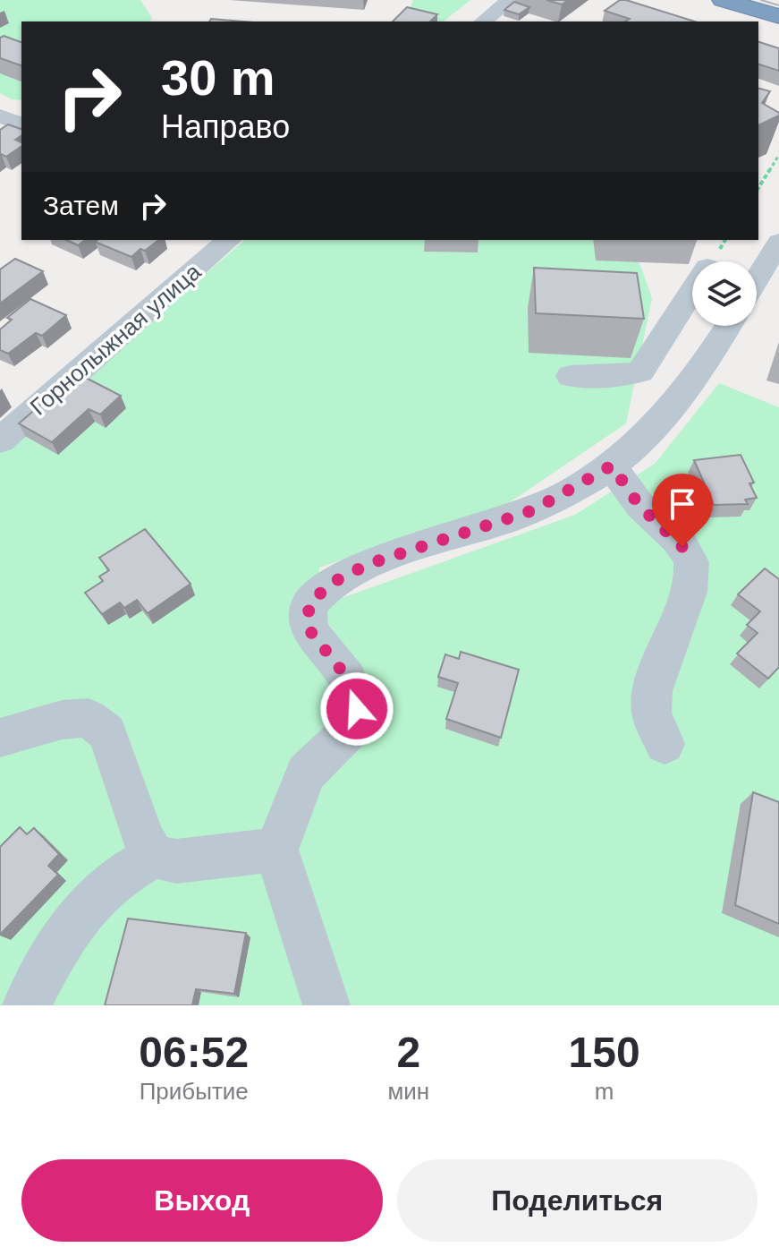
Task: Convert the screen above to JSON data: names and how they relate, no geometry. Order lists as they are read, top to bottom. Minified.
{"streets":{"street":["Горнолыжная улица"]},"page":{"turn":["30 m","Направо"],"then":"Затем","eta":["06:52","Прибытие","2","мин","150","m"],"buttons":["Выход","Поделиться"]}}
